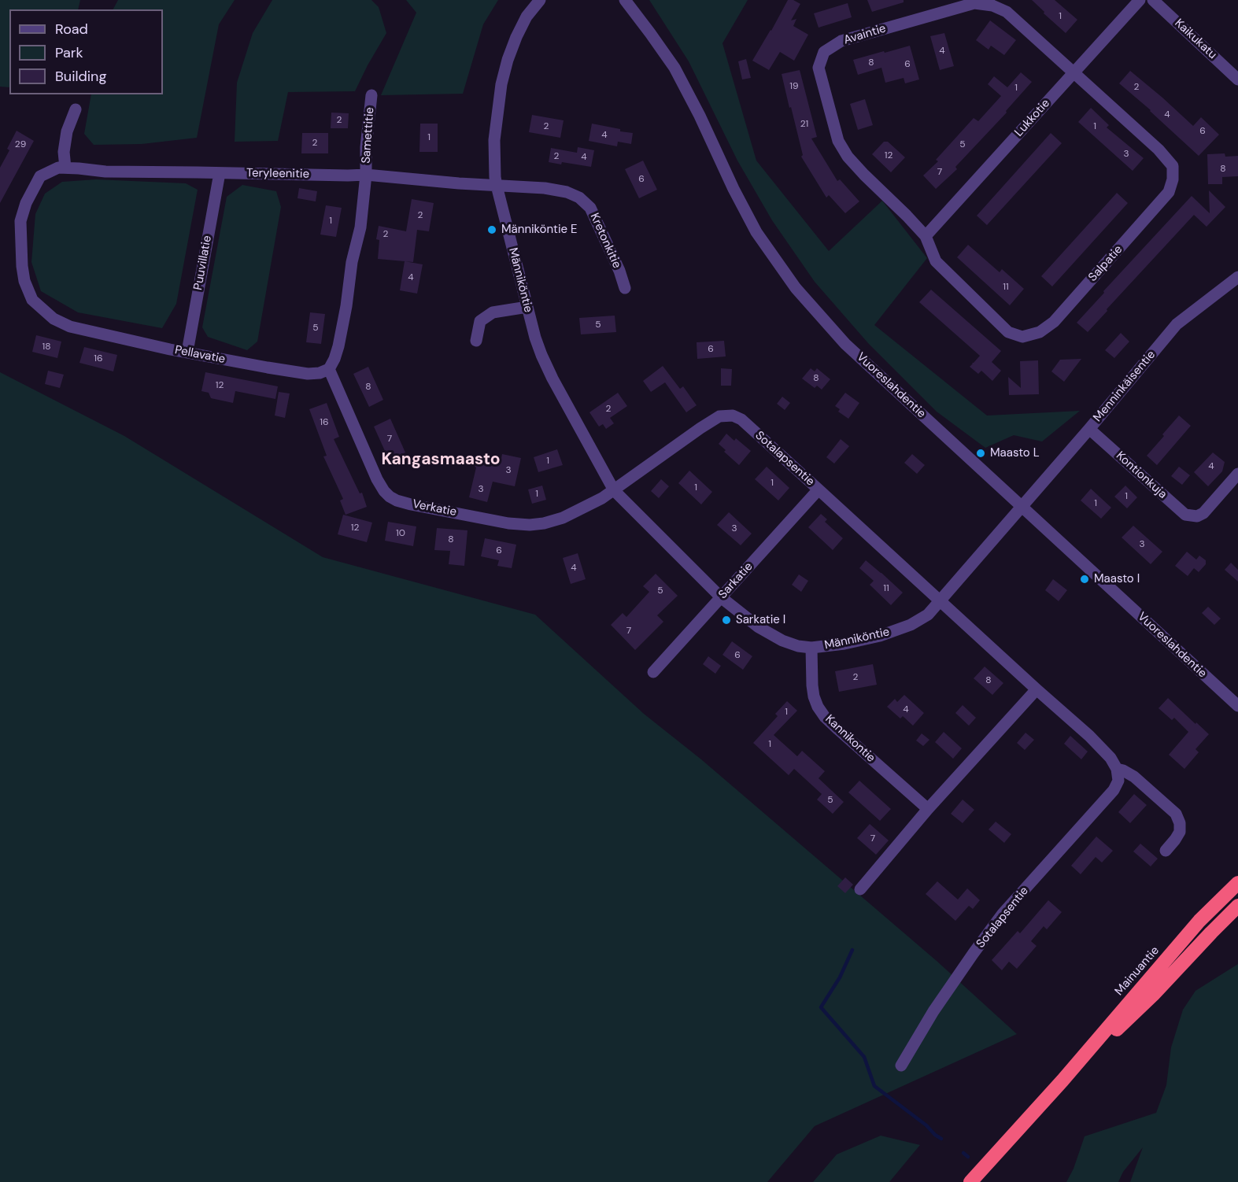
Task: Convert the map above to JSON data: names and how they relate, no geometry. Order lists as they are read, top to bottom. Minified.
{"streets":{"highway":["Mainuantie"],"street":["Avaintie","Kaikukatu","Lukkotie","Samettitie","Teryleenitie","Kretonkitie","Puuvillatie","Salpatie","Männiköntie","Pellavatie","Vuoreslahdentie","Menninkäisentie","Sotalapsentie","Kontionkuja","Verkatie","Sarkatie","Kannikontie"]},"crossings":[["Avaintie","Lukkotie"],["Avaintie","Salpatie"],["Lukkotie","Salpatie"],["Samettitie","Teryleenitie"],["Teryleenitie","Kretonkitie"],["Teryleenitie","Puuvillatie"],["Teryleenitie","Männiköntie"],["Teryleenitie","Pellavatie"],["Kretonkitie","Männiköntie"],["Puuvillatie","Pellavatie"],["Männiköntie","Vuoreslahdentie"],["Männiköntie","Menninkäisentie"],["Männiköntie","Sotalapsentie"],["Männiköntie","Verkatie"],["Männiköntie","Sarkatie"],["Männiköntie","Kannikontie"],["Pellavatie","Verkatie"],["Vuoreslahdentie","Menninkäisentie"],["Menninkäisentie","Kontionkuja"],["Sotalapsentie","Verkatie"],["Sotalapsentie","Sarkatie"]],"districts":["Kangasmaasto"],"places":["Männiköntie E","Maasto L","Maasto I","Sarkatie I"],"house_numbers":["1","4","8","6","19","2","1","4","2","21","2","1","6","4","1","2","29","5","3","12","2","4","8","7","6","2","1","2","4","11","5","5","18","6","16","8","12","8","2","16","7","1","4","3","1","1","3","1","1","1","12","3","10","8","3","6","4","11","5","7","6","2","8","4","1","1","5","7"],"legend":["Road","Park","Building"]}
